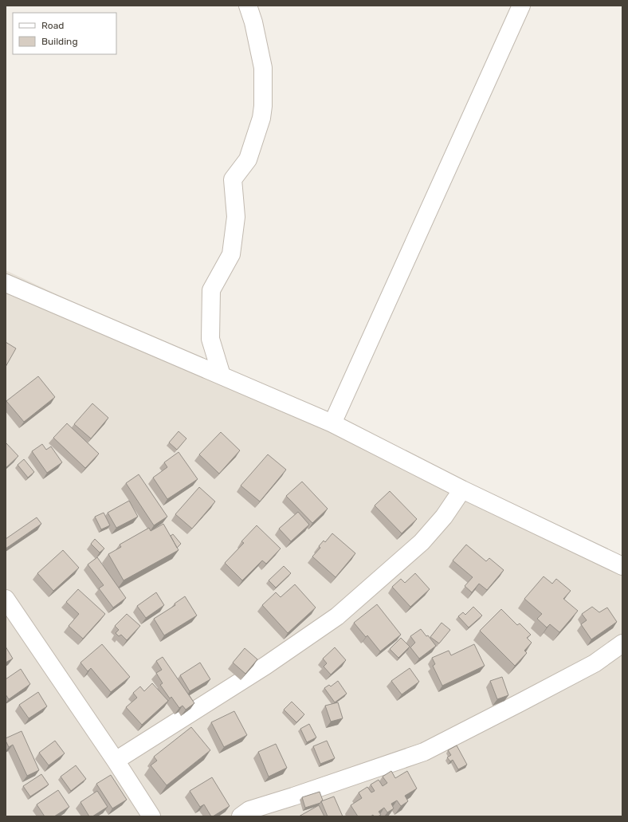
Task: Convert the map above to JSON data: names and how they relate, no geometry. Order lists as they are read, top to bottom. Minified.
{"legend":["Road","Building"]}
